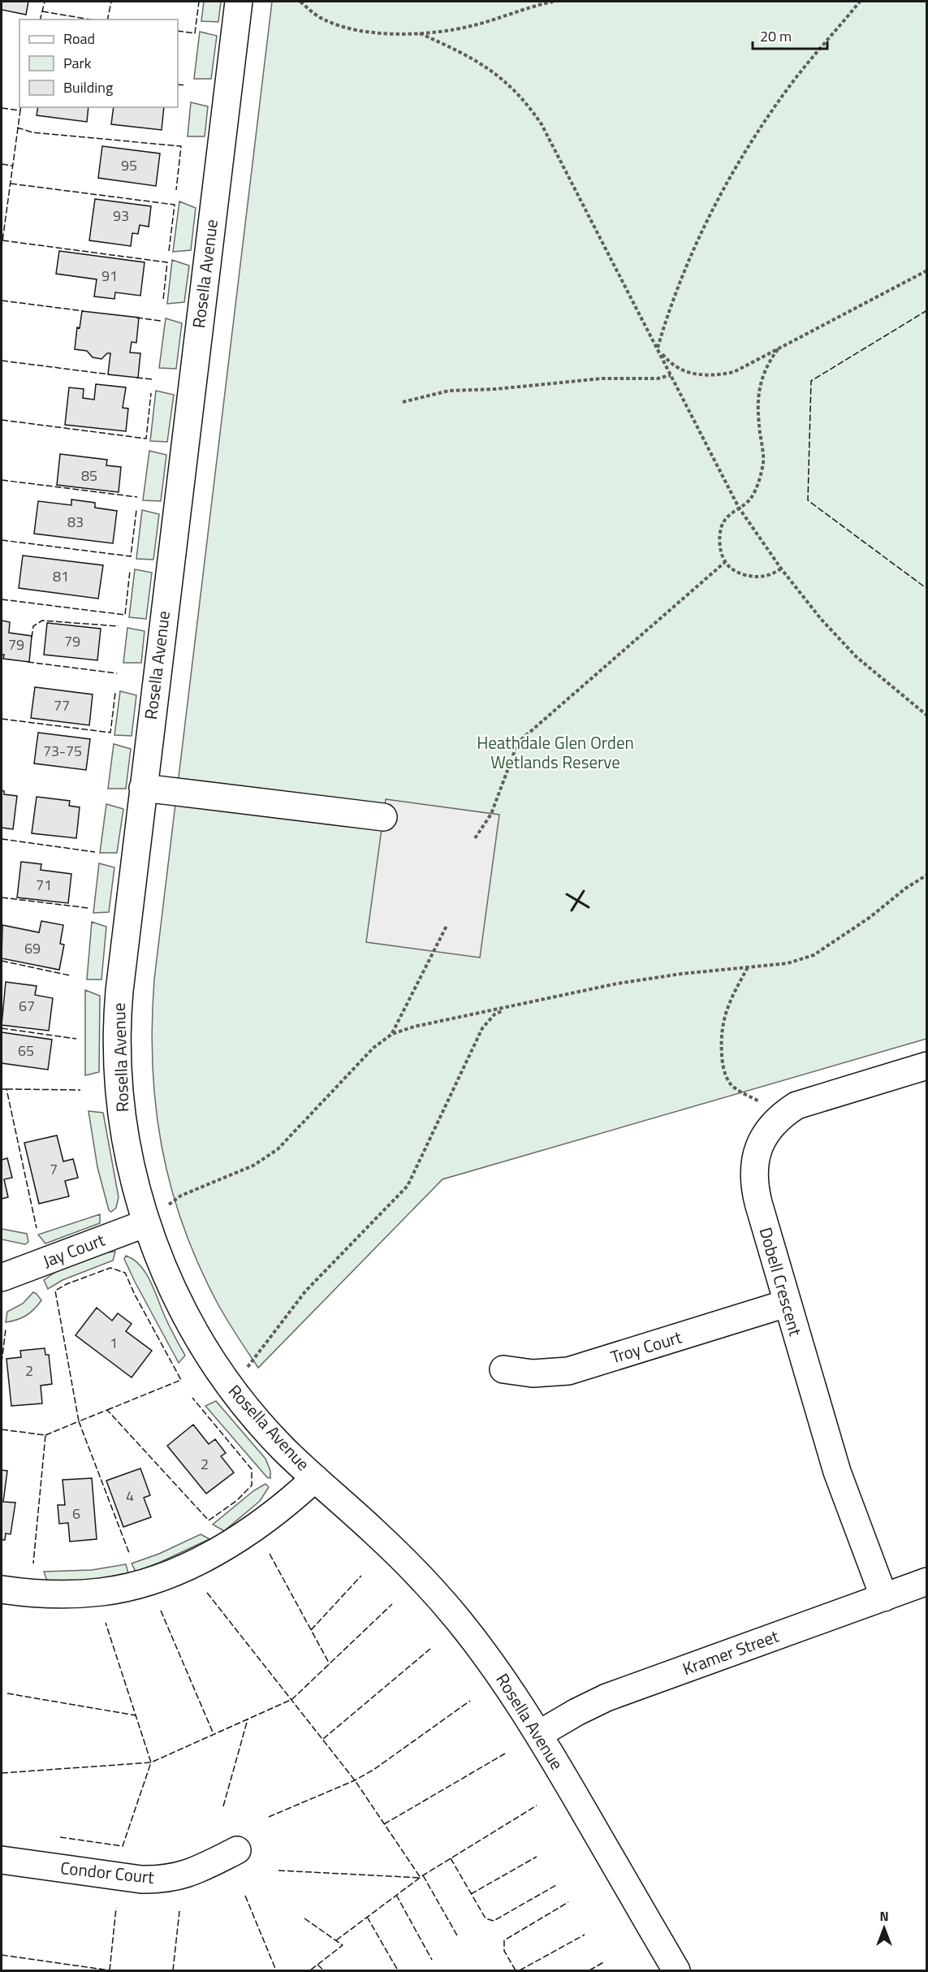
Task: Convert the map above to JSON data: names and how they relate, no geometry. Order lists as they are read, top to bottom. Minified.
{"streets":{"street":["Rosella Avenue","Jay Court","Dobell Crescent","Troy Court","Kramer Street","Condor Court"]},"crossings":[["Rosella Avenue","Jay Court"],["Rosella Avenue","Kramer Street"],["Dobell Crescent","Troy Court"],["Dobell Crescent","Kramer Street"]],"parks":["Heathdale Glen Orden Wetlands Reserve"],"house_numbers":["95","93","91","85","83","81","79","79","77","73-75","71","69","67","65","7","1","2","2","4","6"],"legend":["Road","Park","Building"],"scale_bar":"20 m","north":"top"}
